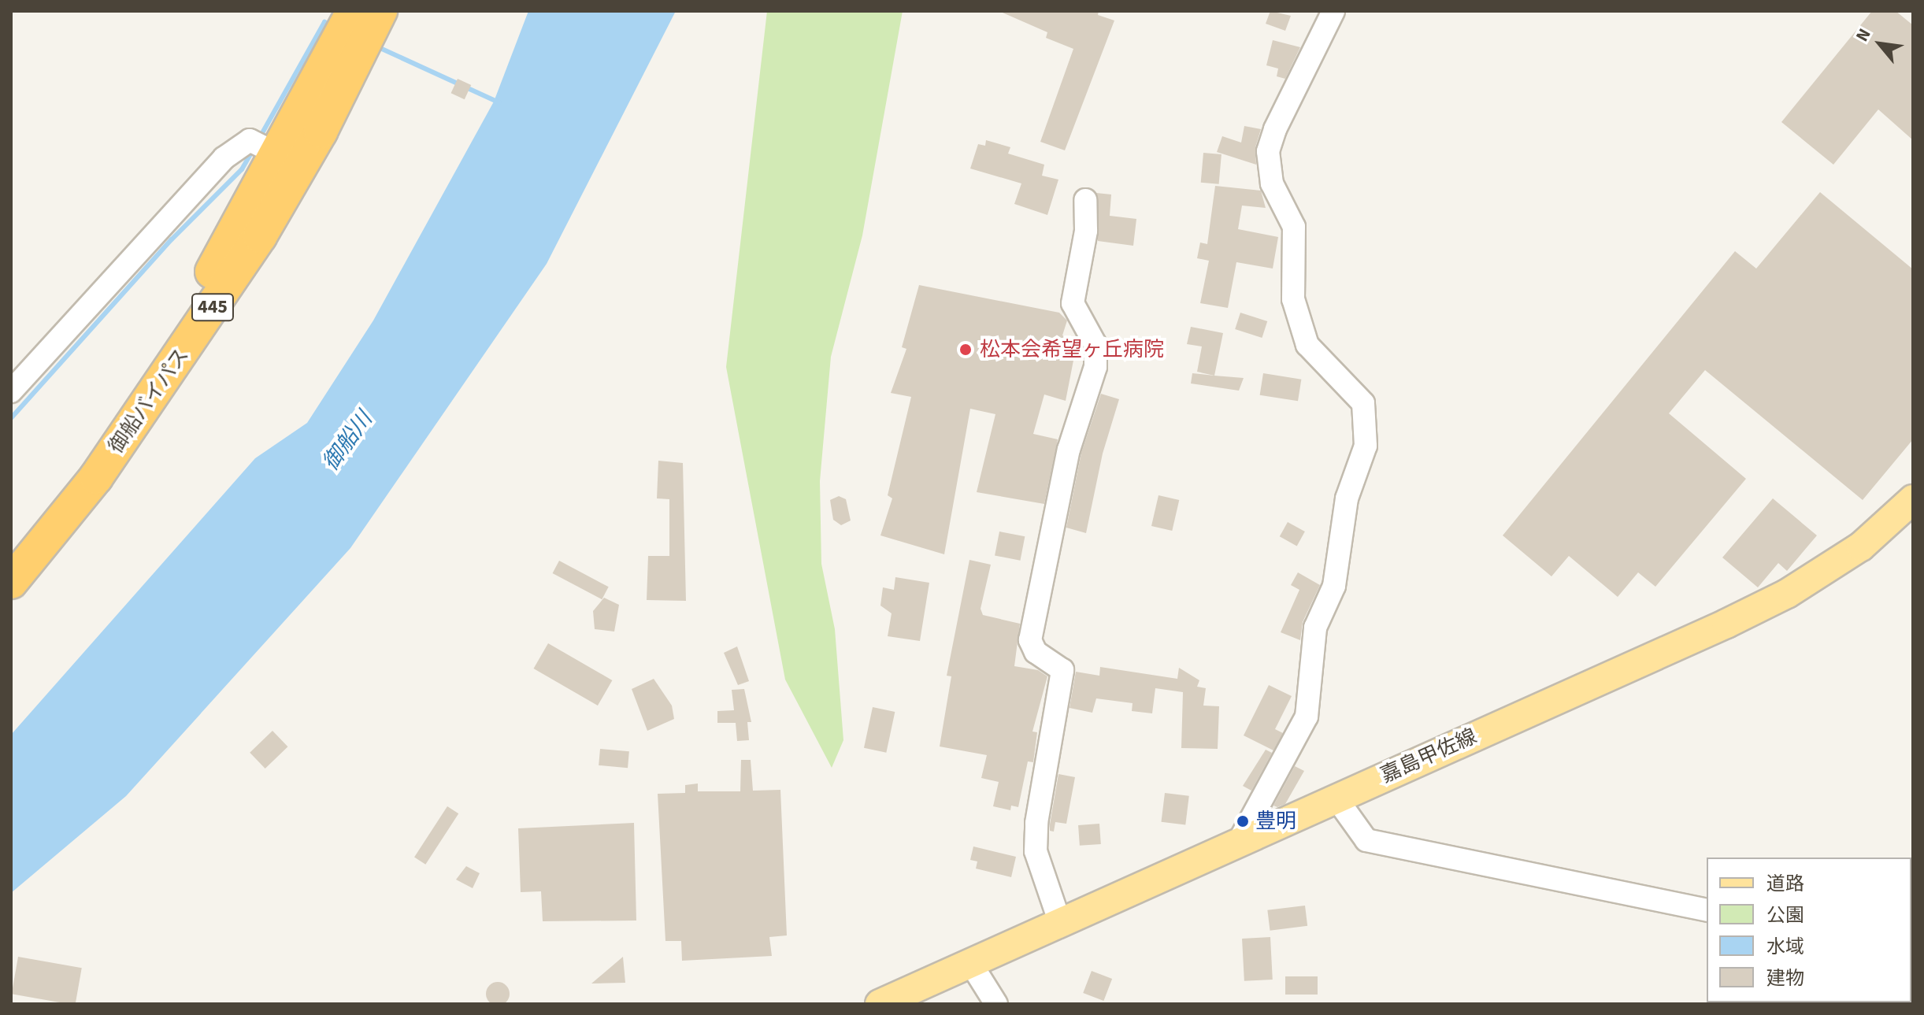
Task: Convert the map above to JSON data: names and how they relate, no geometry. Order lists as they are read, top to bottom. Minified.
{"streets":{"highway":["445","御船バイパス"],"main road":["嘉島甲佐線"]},"water":["御船川"],"places":["松本会希望ヶ丘病院","豊明"],"legend":["道路","公園","水域","建物"],"north":"top left"}
